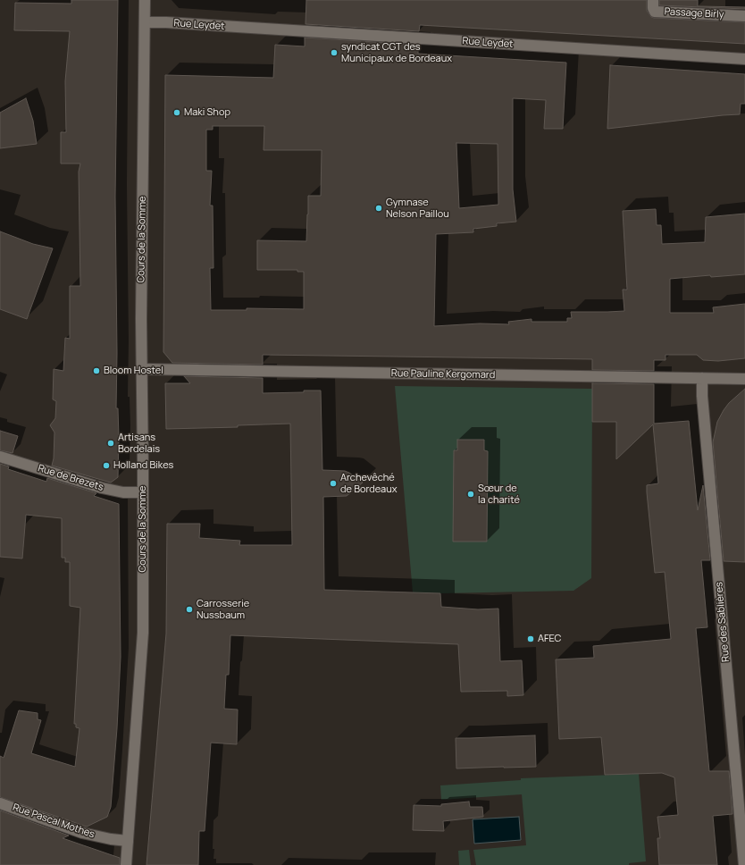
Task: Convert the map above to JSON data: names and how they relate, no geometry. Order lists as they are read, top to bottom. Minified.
{"streets":{"street":["Passage Birly","Rue Leydet","Cours de la Somme","Rue Pauline Kergomard","Rue de Brezets","Rue des Sablières","Rue Pascal Mothes"]},"crossings":[["Rue Leydet","Cours de la Somme"],["Cours de la Somme","Rue Pauline Kergomard"],["Cours de la Somme","Rue de Brezets"],["Cours de la Somme","Rue Pascal Mothes"],["Rue Pauline Kergomard","Rue des Sablières"]],"places":["syndicat CGT des Municipaux de Bordeaux","Maki Shop","Gymnase Nelson Paillou","Bloom Hostel","Artisans Bordelais","Holland Bikes","Archevêché de Bordeaux","Sœur de la charité","Carrosserie Nussbaum","AFEC"]}
